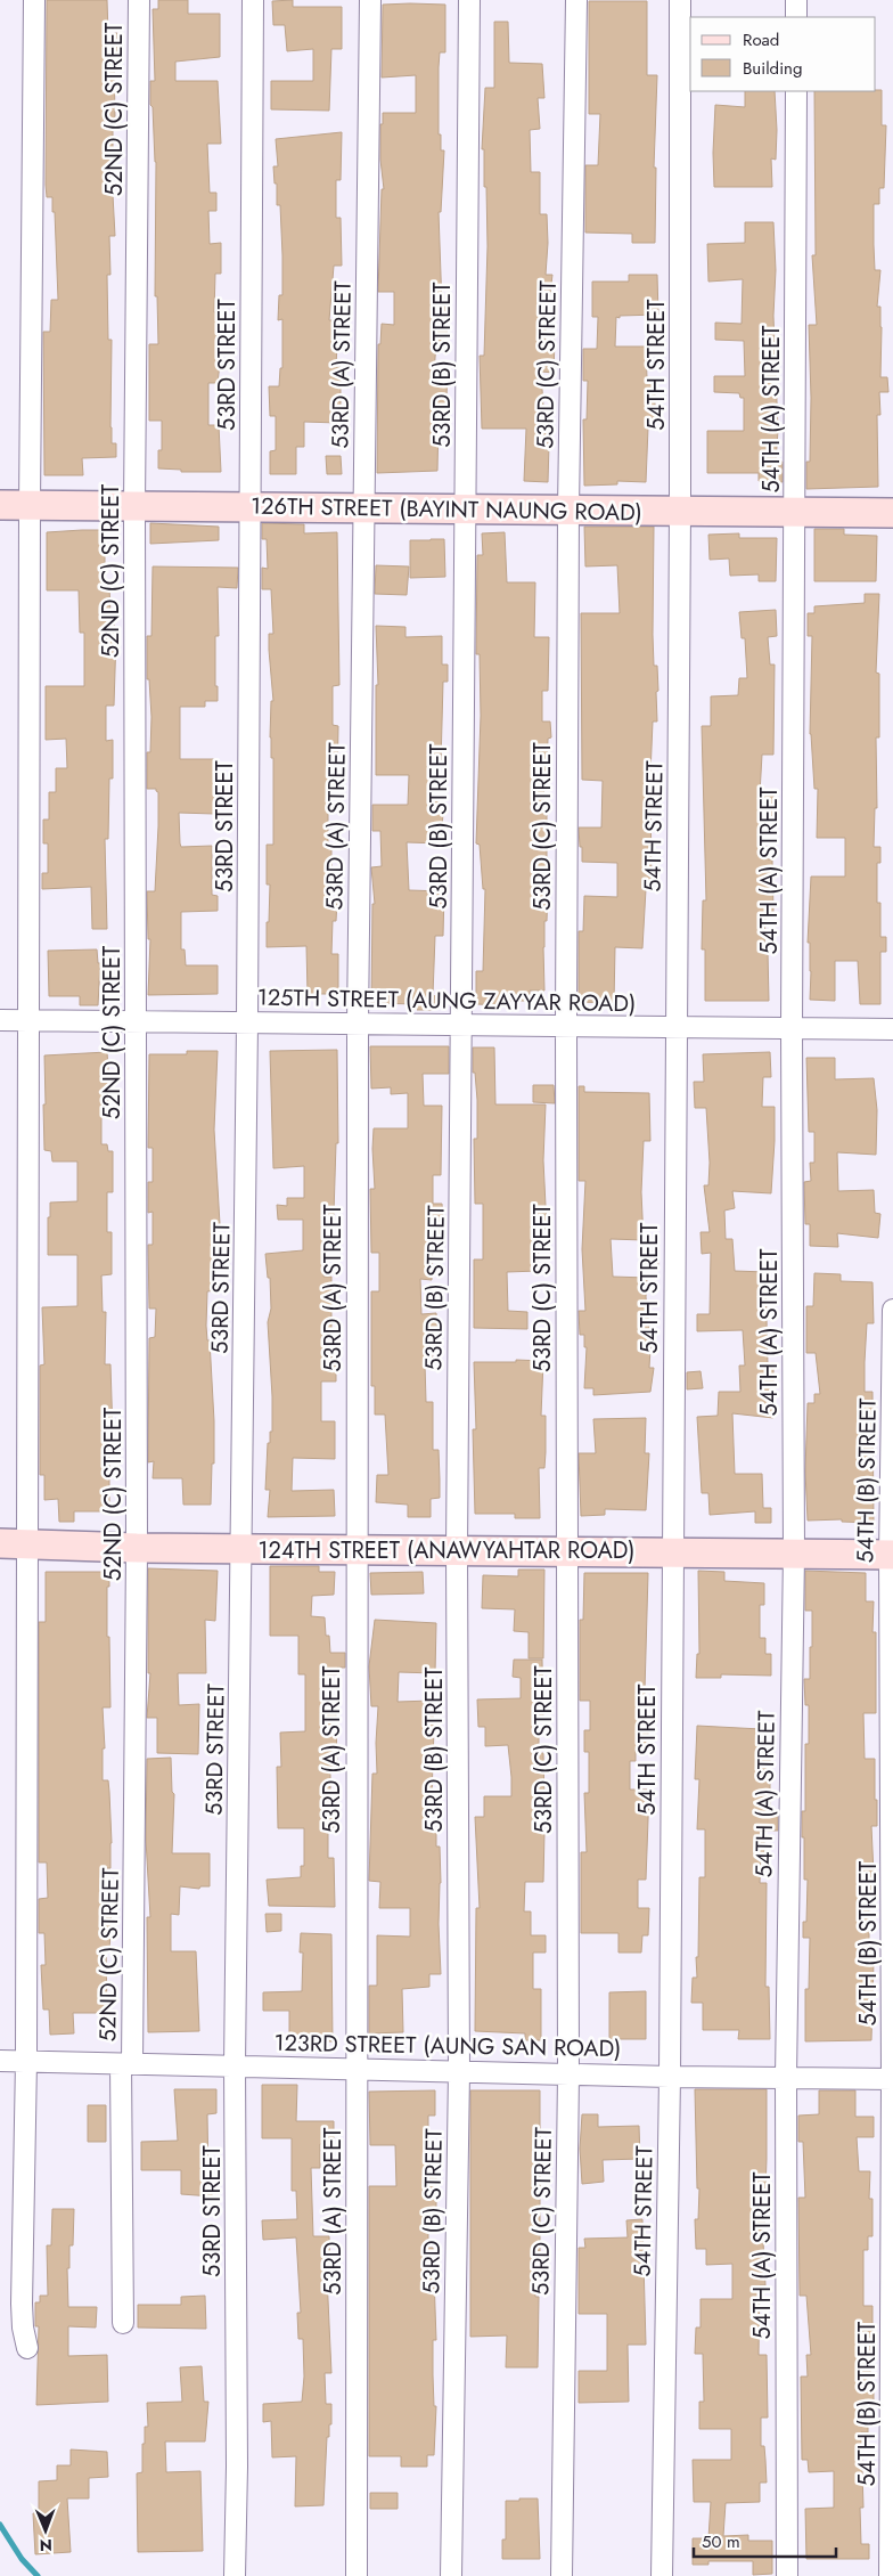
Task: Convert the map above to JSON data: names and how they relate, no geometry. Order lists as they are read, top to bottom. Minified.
{"streets":{"street":["52ND (C) STREET","53RD STREET","53RD (A) STREET","53RD (B) STREET","53RD (C) STREET","54TH STREET","54TH (A) STREET","126TH STREET (BAYINT NAUNG ROAD)","125TH STREET (AUNG ZAYYAR ROAD)","54TH (B) STREET","124TH STREET (ANAWYAHTAR ROAD)","123RD STREET (AUNG SAN ROAD)"]},"crossings":[["52ND (C) STREET","126TH STREET (BAYINT NAUNG ROAD)"],["52ND (C) STREET","125TH STREET (AUNG ZAYYAR ROAD)"],["52ND (C) STREET","124TH STREET (ANAWYAHTAR ROAD)"],["52ND (C) STREET","123RD STREET (AUNG SAN ROAD)"],["53RD STREET","126TH STREET (BAYINT NAUNG ROAD)"],["53RD STREET","125TH STREET (AUNG ZAYYAR ROAD)"],["53RD STREET","124TH STREET (ANAWYAHTAR ROAD)"],["53RD STREET","123RD STREET (AUNG SAN ROAD)"],["53RD (A) STREET","126TH STREET (BAYINT NAUNG ROAD)"],["53RD (A) STREET","125TH STREET (AUNG ZAYYAR ROAD)"],["53RD (A) STREET","124TH STREET (ANAWYAHTAR ROAD)"],["53RD (A) STREET","123RD STREET (AUNG SAN ROAD)"],["53RD (B) STREET","126TH STREET (BAYINT NAUNG ROAD)"],["53RD (B) STREET","125TH STREET (AUNG ZAYYAR ROAD)"],["53RD (B) STREET","124TH STREET (ANAWYAHTAR ROAD)"],["53RD (B) STREET","123RD STREET (AUNG SAN ROAD)"],["53RD (C) STREET","126TH STREET (BAYINT NAUNG ROAD)"],["53RD (C) STREET","125TH STREET (AUNG ZAYYAR ROAD)"],["53RD (C) STREET","124TH STREET (ANAWYAHTAR ROAD)"],["53RD (C) STREET","123RD STREET (AUNG SAN ROAD)"],["54TH STREET","126TH STREET (BAYINT NAUNG ROAD)"],["54TH STREET","125TH STREET (AUNG ZAYYAR ROAD)"],["54TH STREET","124TH STREET (ANAWYAHTAR ROAD)"],["54TH STREET","123RD STREET (AUNG SAN ROAD)"],["54TH (A) STREET","126TH STREET (BAYINT NAUNG ROAD)"],["54TH (A) STREET","125TH STREET (AUNG ZAYYAR ROAD)"],["54TH (A) STREET","124TH STREET (ANAWYAHTAR ROAD)"],["54TH (A) STREET","123RD STREET (AUNG SAN ROAD)"],["54TH (B) STREET","124TH STREET (ANAWYAHTAR ROAD)"],["54TH (B) STREET","123RD STREET (AUNG SAN ROAD)"]],"legend":["Road","Building"],"scale_bar":"50 m","north":"bottom"}
